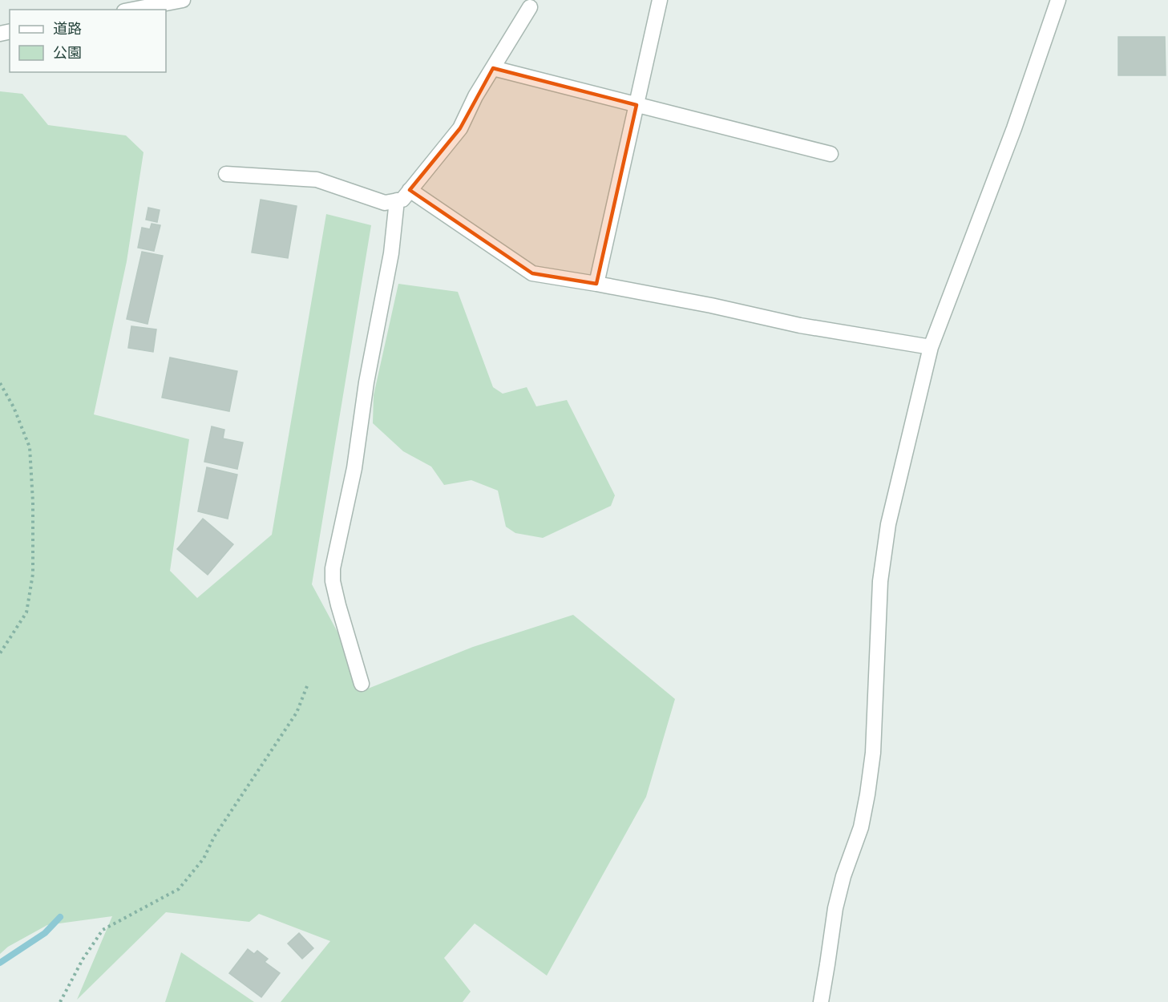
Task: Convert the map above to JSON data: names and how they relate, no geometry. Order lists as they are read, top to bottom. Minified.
{"legend":["道路","公園"]}
